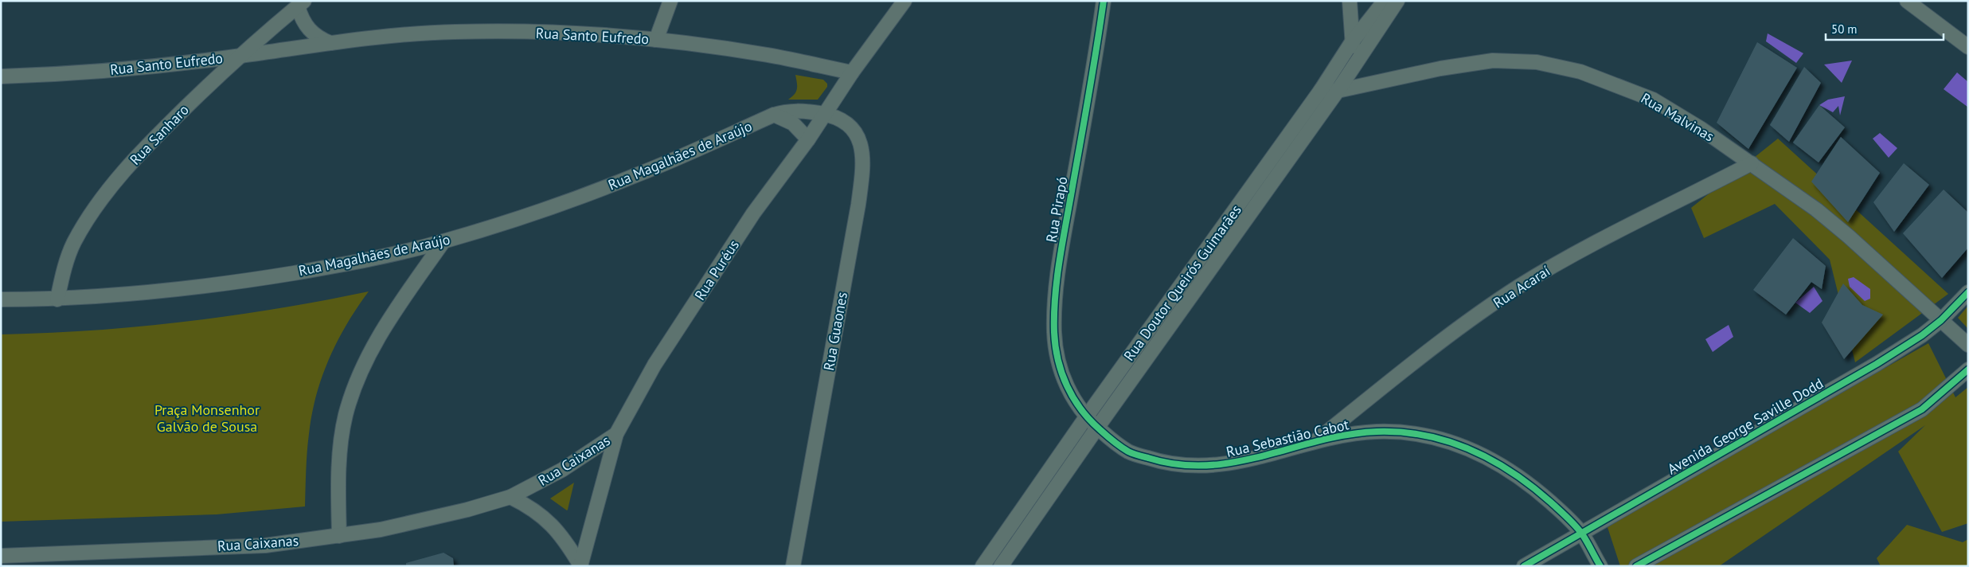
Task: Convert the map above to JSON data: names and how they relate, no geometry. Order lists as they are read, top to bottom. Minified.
{"streets":{"street":["Rua Santo Eufredo","Rua Malvinas","Rua Sanharo","Rua Magalhães de Araújo","Rua Pirapó","Rua Puréus","Rua Doutor Queirós Guimarães","Rua Acaraí","Rua Guaones","Avenida George Saville Dodd","Rua Sebastião Cabot","Rua Caixanas"]},"crossings":[["Rua Santo Eufredo","Rua Sanharo"],["Rua Santo Eufredo","Rua Puréus"],["Rua Malvinas","Rua Doutor Queirós Guimarães"],["Rua Malvinas","Rua Acaraí"],["Rua Malvinas","Avenida George Saville Dodd"],["Rua Sanharo","Rua Magalhães de Araújo"],["Rua Magalhães de Araújo","Rua Puréus"],["Rua Magalhães de Araújo","Rua Guaones"],["Rua Pirapó","Rua Doutor Queirós Guimarães"],["Rua Pirapó","Rua Sebastião Cabot"],["Rua Puréus","Rua Guaones"],["Rua Puréus","Rua Caixanas"],["Rua Doutor Queirós Guimarães","Rua Sebastião Cabot"],["Rua Acaraí","Rua Sebastião Cabot"],["Avenida George Saville Dodd","Rua Sebastião Cabot"]],"parks":["Praça Monsenhor Galvão de Sousa"],"scale_bar":"50 m"}
